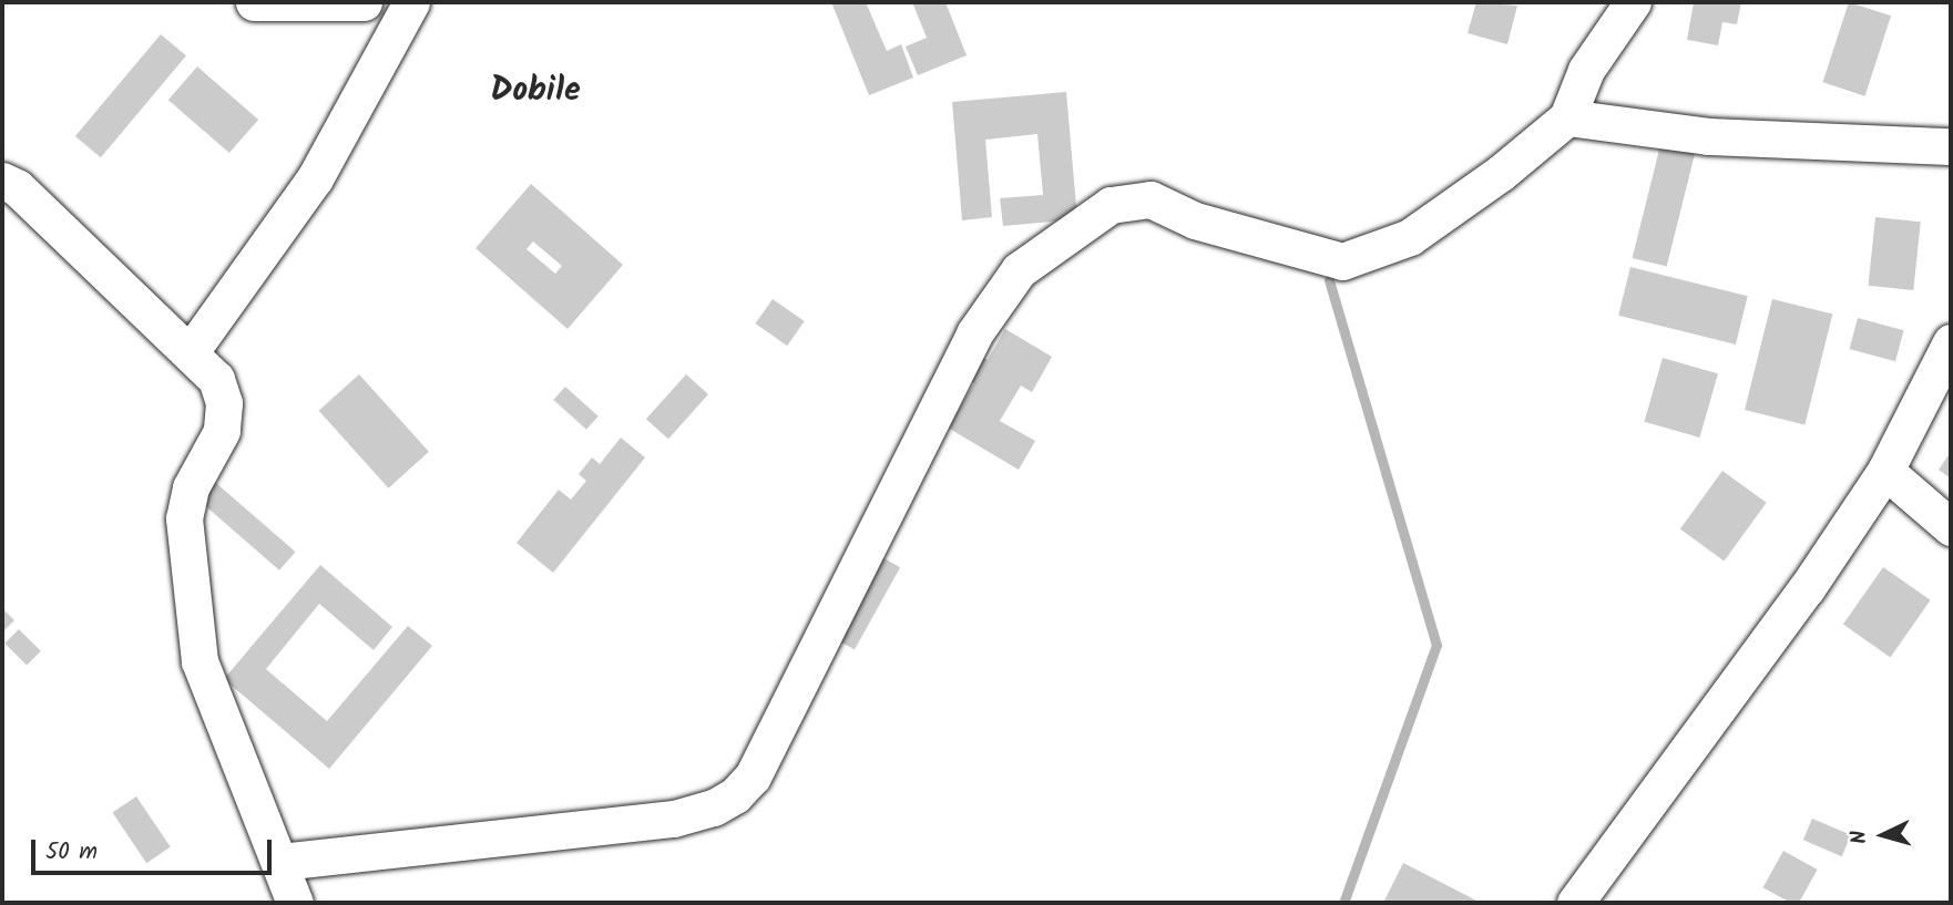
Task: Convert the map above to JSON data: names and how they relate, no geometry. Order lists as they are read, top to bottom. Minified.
{"districts":["Dobile"],"scale_bar":"50 m","north":"left"}
